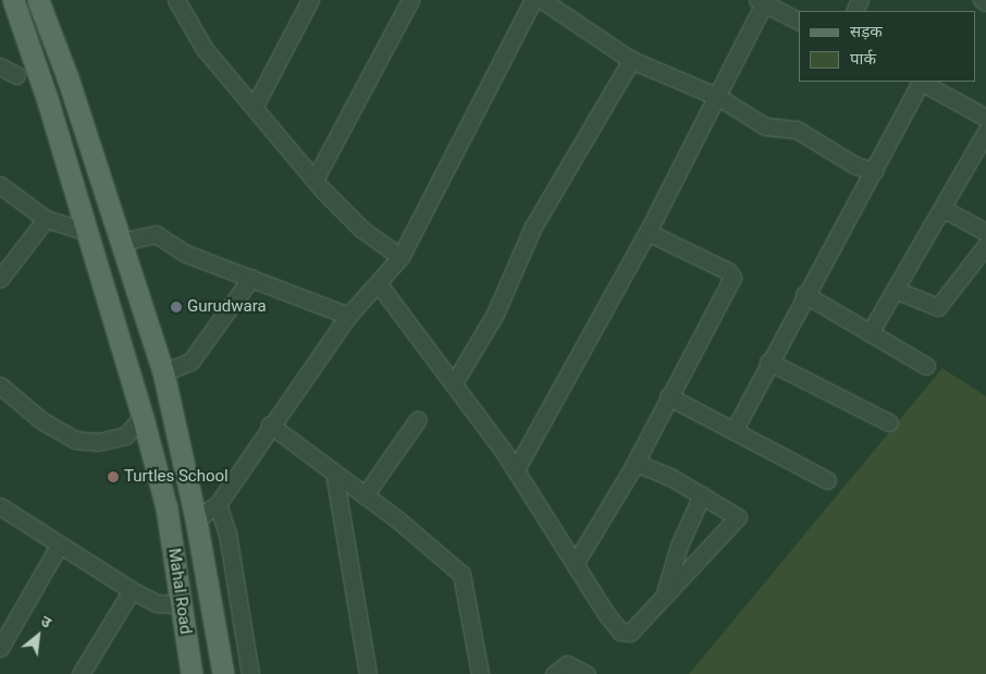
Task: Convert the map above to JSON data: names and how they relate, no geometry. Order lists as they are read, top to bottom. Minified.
{"streets":{"main road":["Mahal Road"]},"places":["Gurudwara","Turtles School"],"legend":["सड़क","पार्क"],"north":"top right"}
